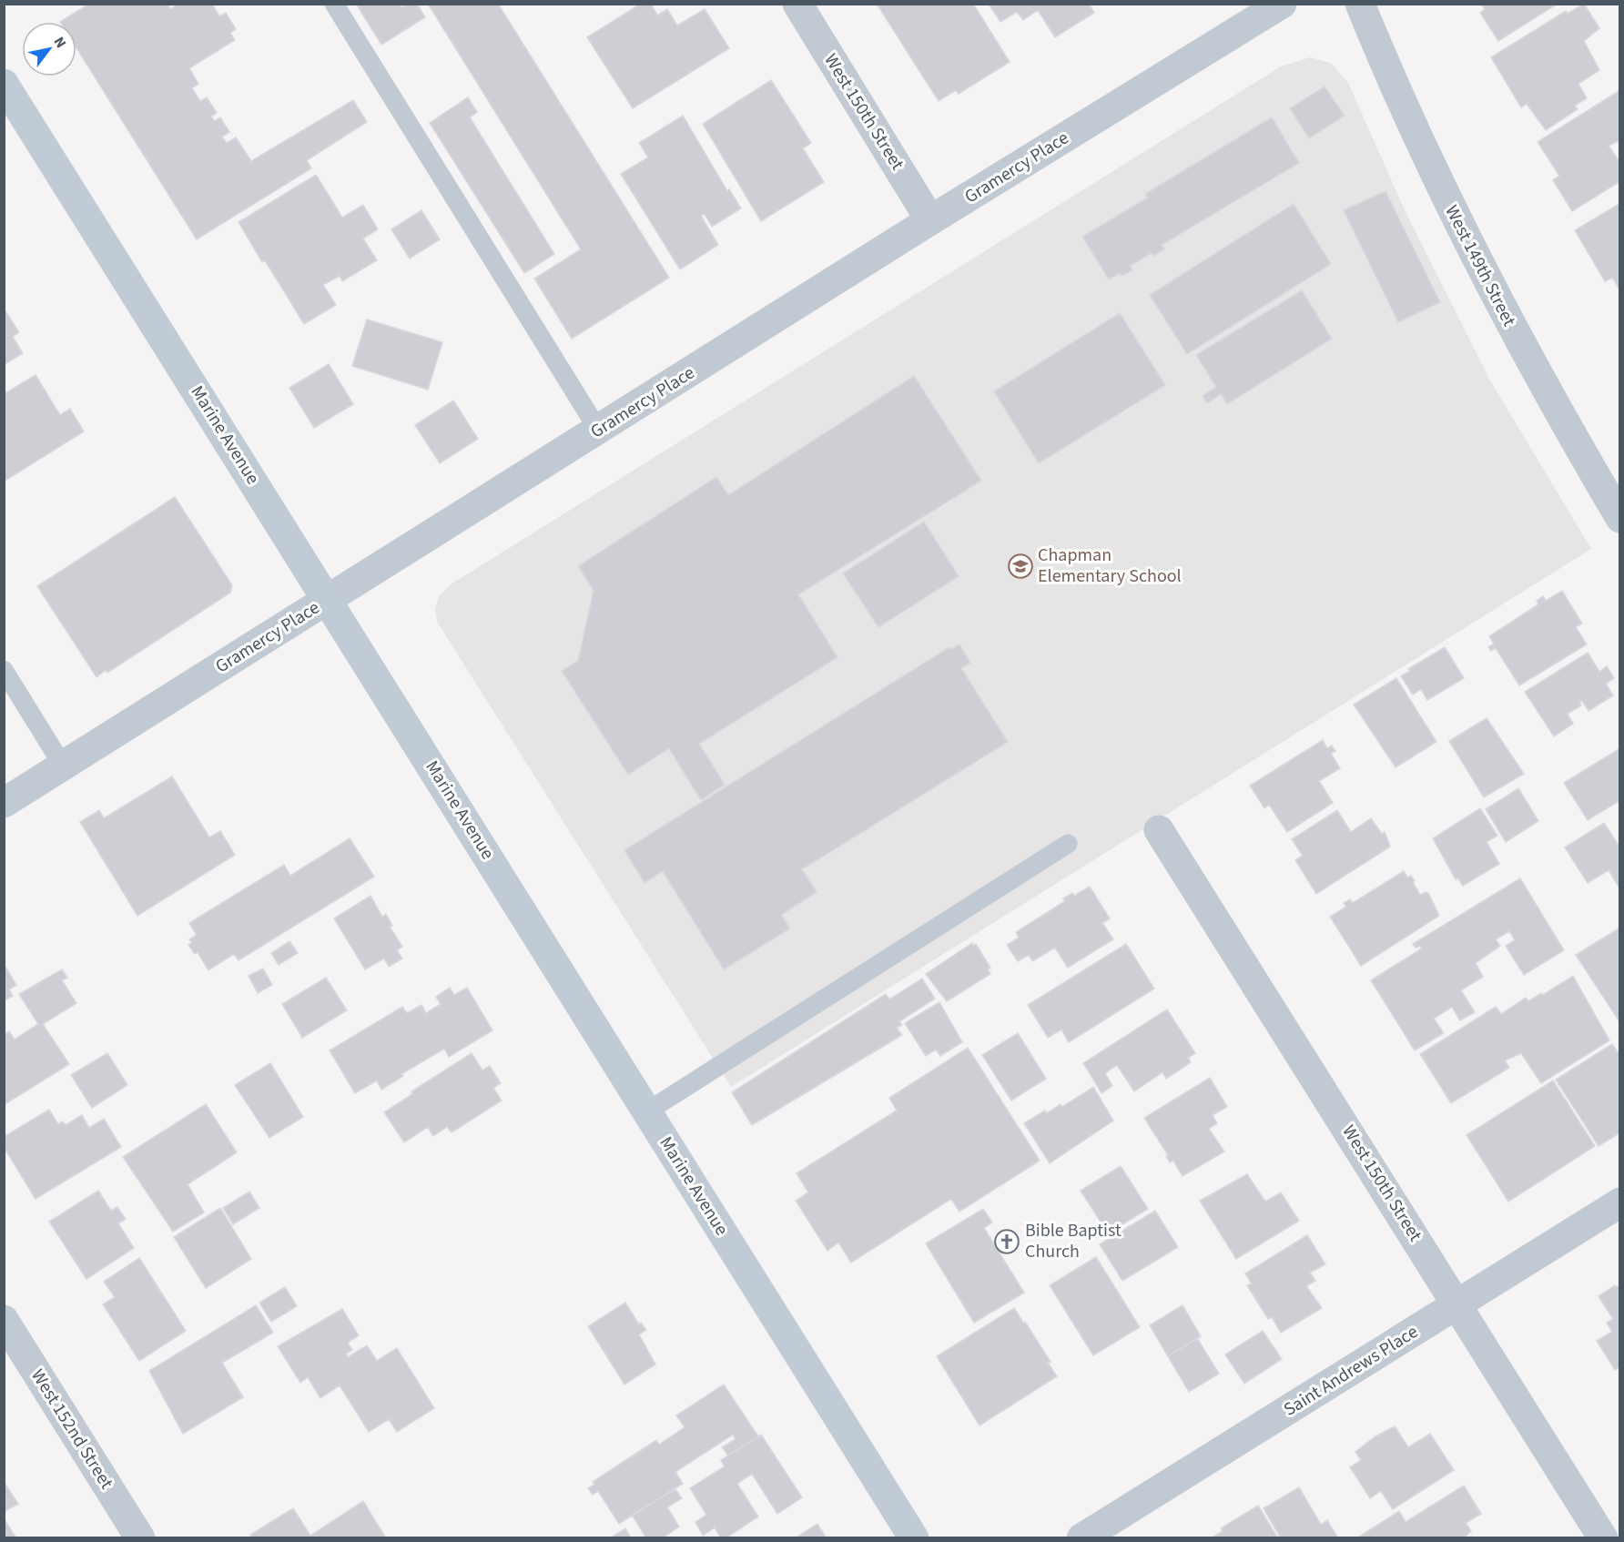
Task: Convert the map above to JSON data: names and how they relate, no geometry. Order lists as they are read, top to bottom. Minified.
{"streets":{"main road":["Marine Avenue"],"street":["West 150th Street","Gramercy Place","West 149th Street","Saint Andrews Place","West 152nd Street"]},"crossings":[["West 150th Street","Gramercy Place"],["West 150th Street","Saint Andrews Place"],["Gramercy Place","Marine Avenue"]],"places":{"school or university":["Chapman Elementary School"],"church":["Bible Baptist Church"]},"north":"top right"}
